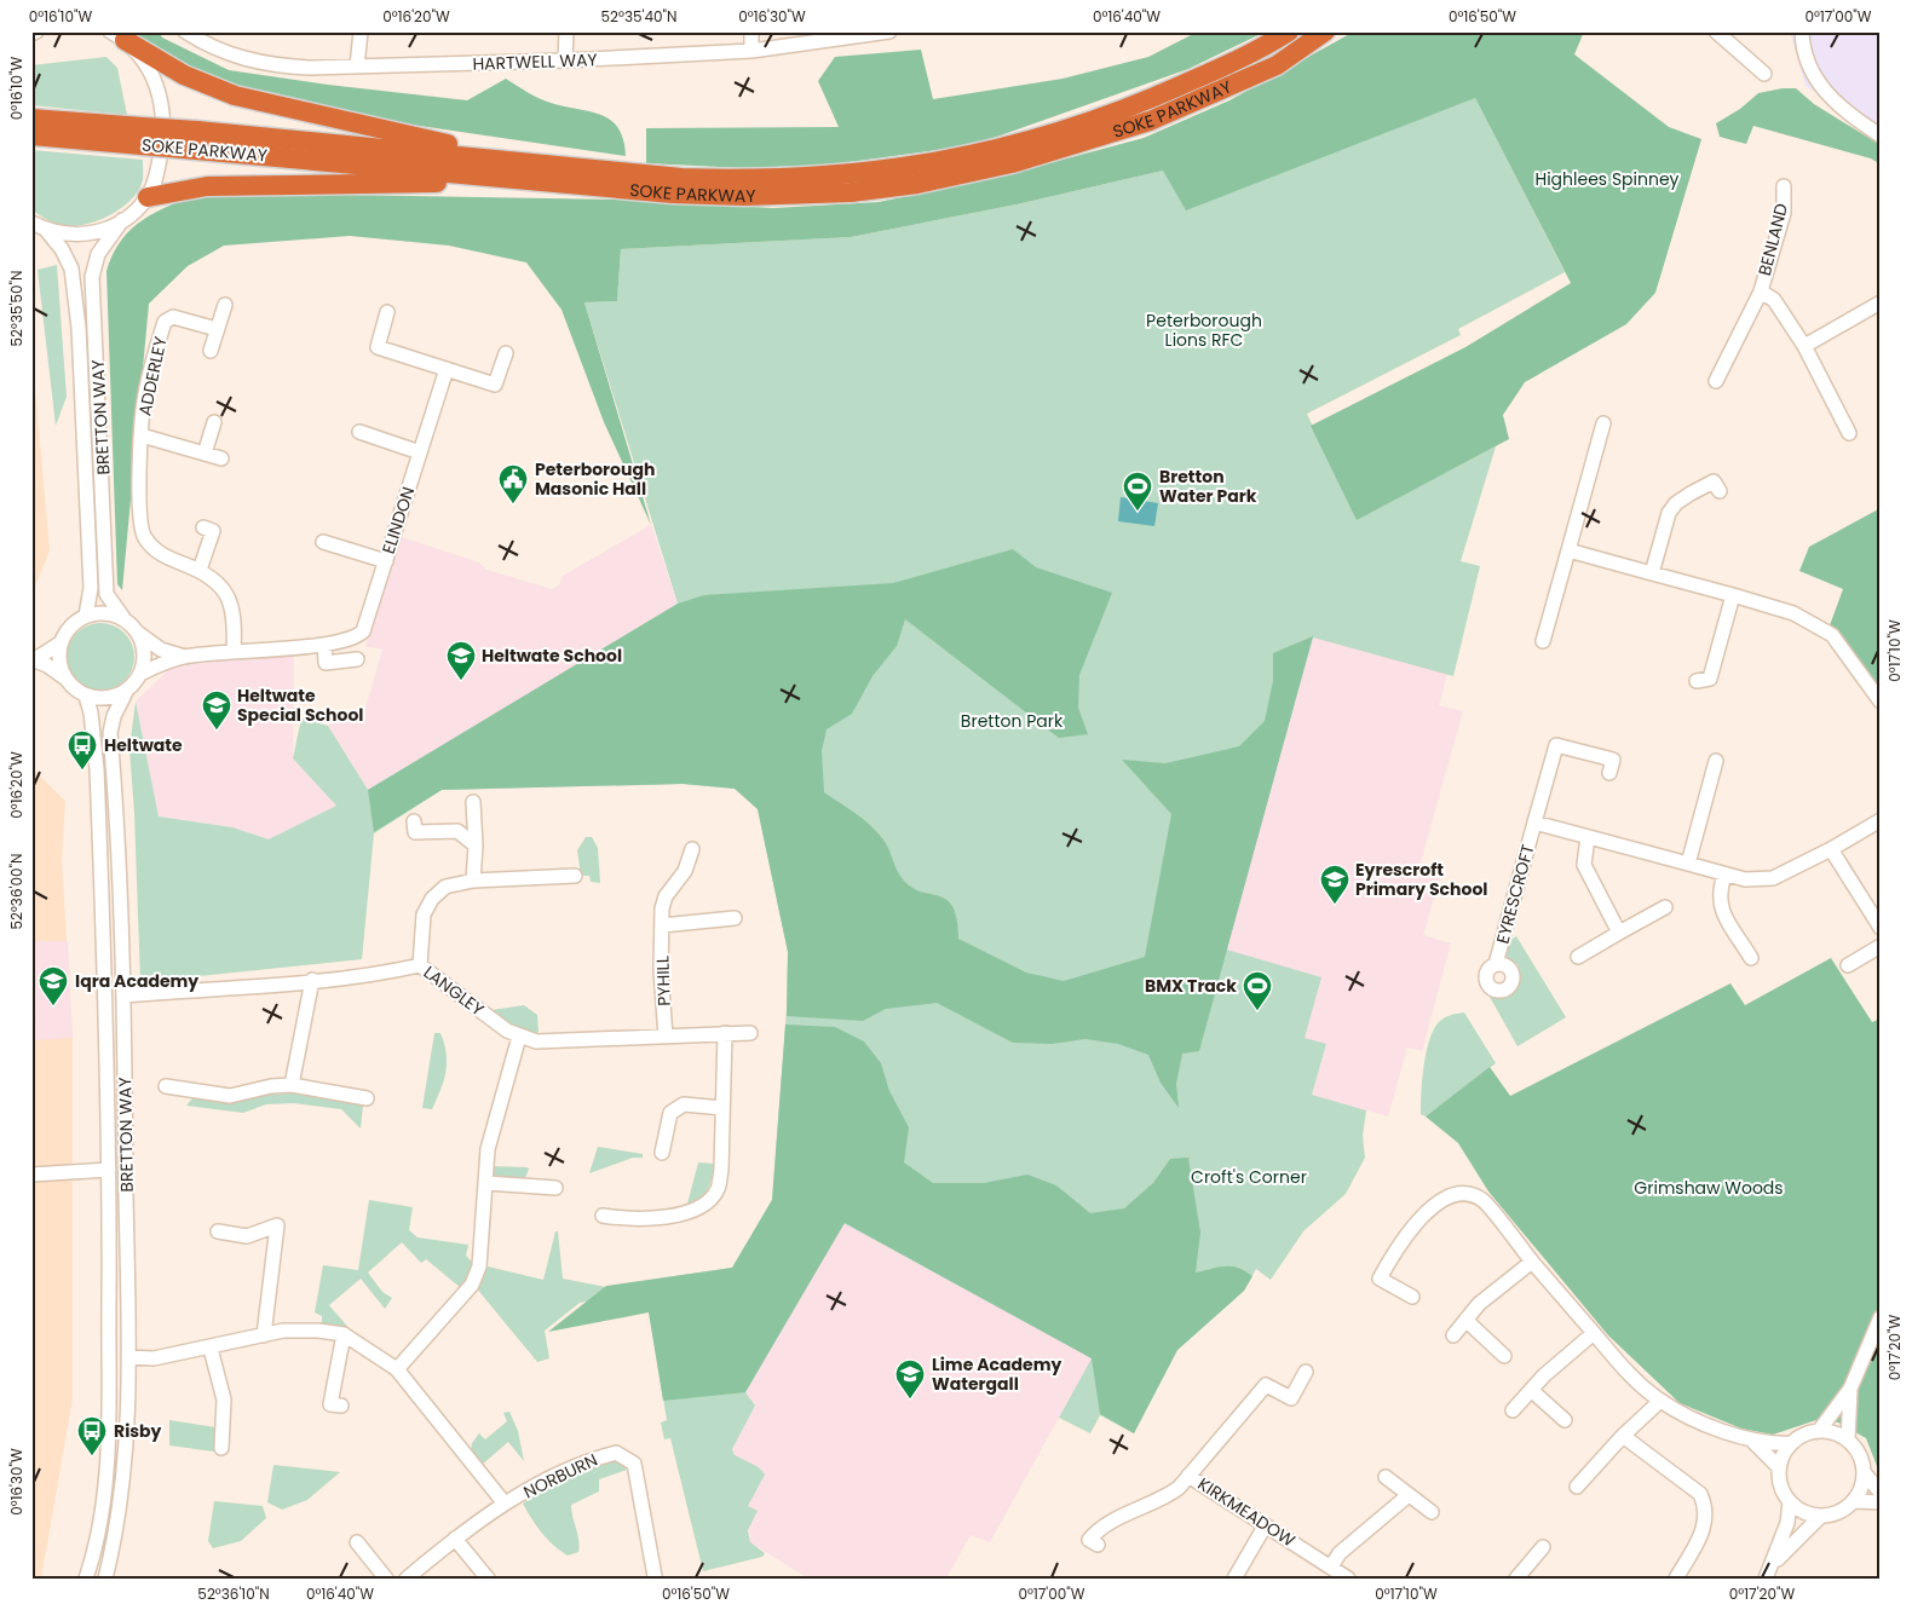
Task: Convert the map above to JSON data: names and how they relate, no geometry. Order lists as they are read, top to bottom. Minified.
{"streets":{"highway":["SOKE PARKWAY"],"street":["HARTWELL WAY","BENLAND","ADDERLEY","BRETTON WAY","ELINDON","EYRESCROFT","PYHILL","LANGLEY","NORBURN","KIRKMEADOW"]},"crossings":[["BRETTON WAY","LANGLEY"],["PYHILL","LANGLEY"]],"parks":["Highlees Spinney","Peterborough Lions RFC","Bretton Park","Croft's Corner","Grimshaw Woods"],"places":{"public building":["Peterborough Masonic Hall"],"sports":["Bretton Water Park","BMX Track"],"school or university":["Heltwate School","Heltwate Special School","Eyrescroft Primary School","Iqra Academy","Lime Academy Watergall"],"bus stop":["Heltwate","Risby"]},"coordinates":["0°16'10\"W","0°16'20\"W","52°35'40\"N","0°16'30\"W","0°16'40\"W","0°16'50\"W","0°17'00\"W","52°35'50\"N","0°17'10\"W","52°36'00\"N","0°17'20\"W","52°36'10\"N"]}
